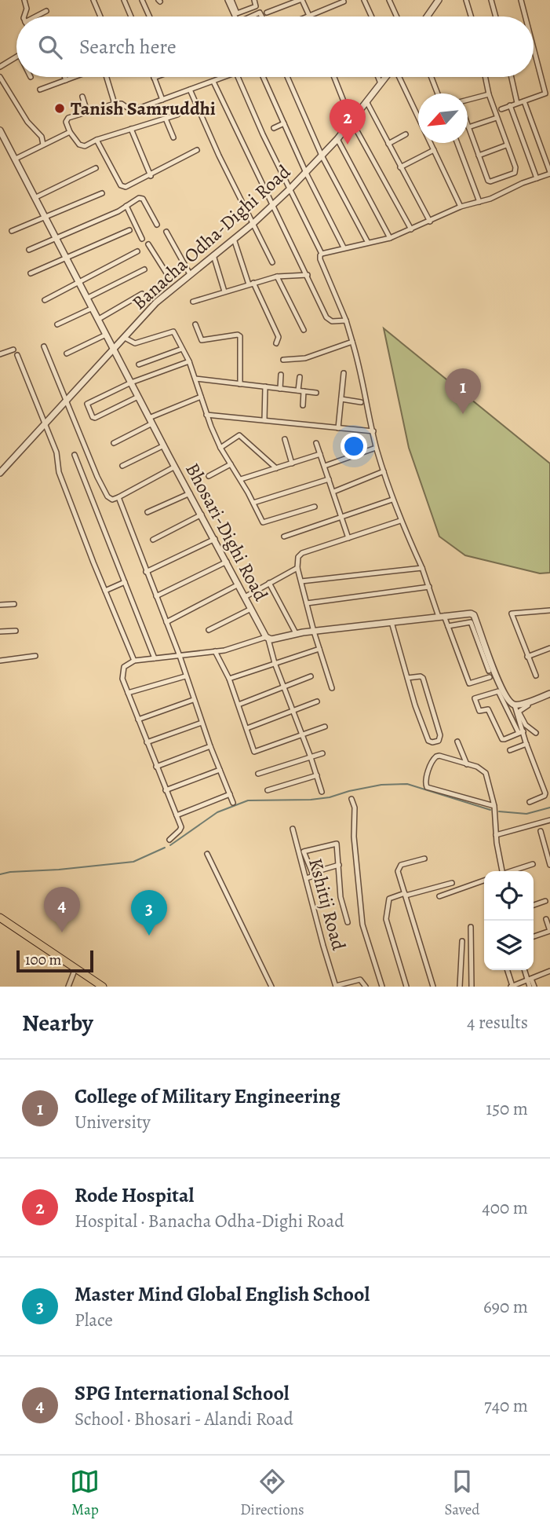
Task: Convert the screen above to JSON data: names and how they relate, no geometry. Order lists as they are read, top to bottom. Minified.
{"streets":{"street":["Banacha Odha-Dighi Road","Bhosari-Dighi Road","Kshitij Road"]},"crossings":[["Banacha Odha-Dighi Road","Bhosari-Dighi Road"]],"places":["Tanish Samruddhi"],"scale_bar":"100 m","north":"bottom left","page":{"search":"Search here","pins":["2","1","4","3"],"scale":"100 m","heading":["Nearby","4 results"],"list":[{"mark":"1","name":"College of Military Engineering","note":"University","value":"150 m"},{"mark":"2","name":"Rode Hospital","note":"Hospital · Banacha Odha-Dighi Road","value":"400 m"},{"mark":"3","name":"Master Mind Global English School","note":"Place","value":"690 m"},{"mark":"4","name":"SPG International School","note":"School · Bhosari - Alandi Road","value":"740 m"}],"nav":["Map","Directions","Saved"]}}
